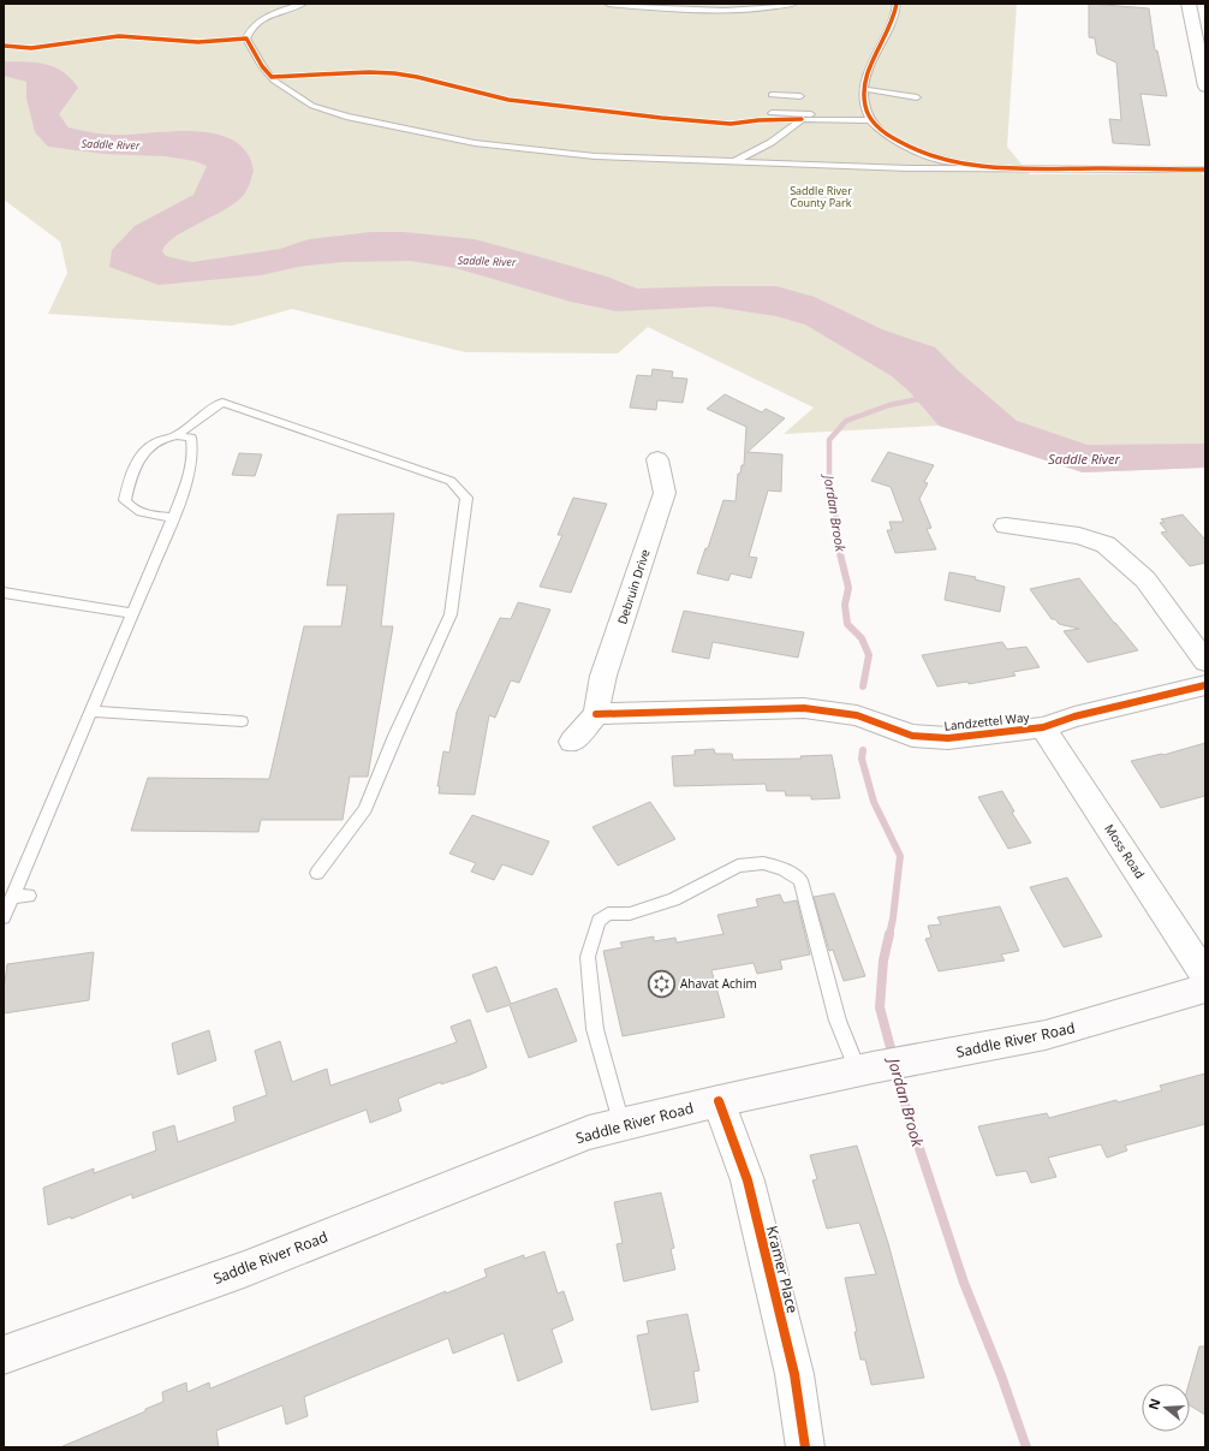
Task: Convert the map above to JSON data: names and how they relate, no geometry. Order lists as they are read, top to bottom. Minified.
{"streets":{"main road":["Saddle River Road"],"street":["Debruin Drive","Landzettel Way","Moss Road","Kramer Place"]},"crossings":[["Debruin Drive","Landzettel Way"],["Landzettel Way","Moss Road"],["Saddle River Road","Kramer Place"]],"water":["Saddle River","Jordan Brook"],"parks":["Saddle River County Park"],"places":{"synagogue":["Ahavat Achim"]},"north":"left"}
